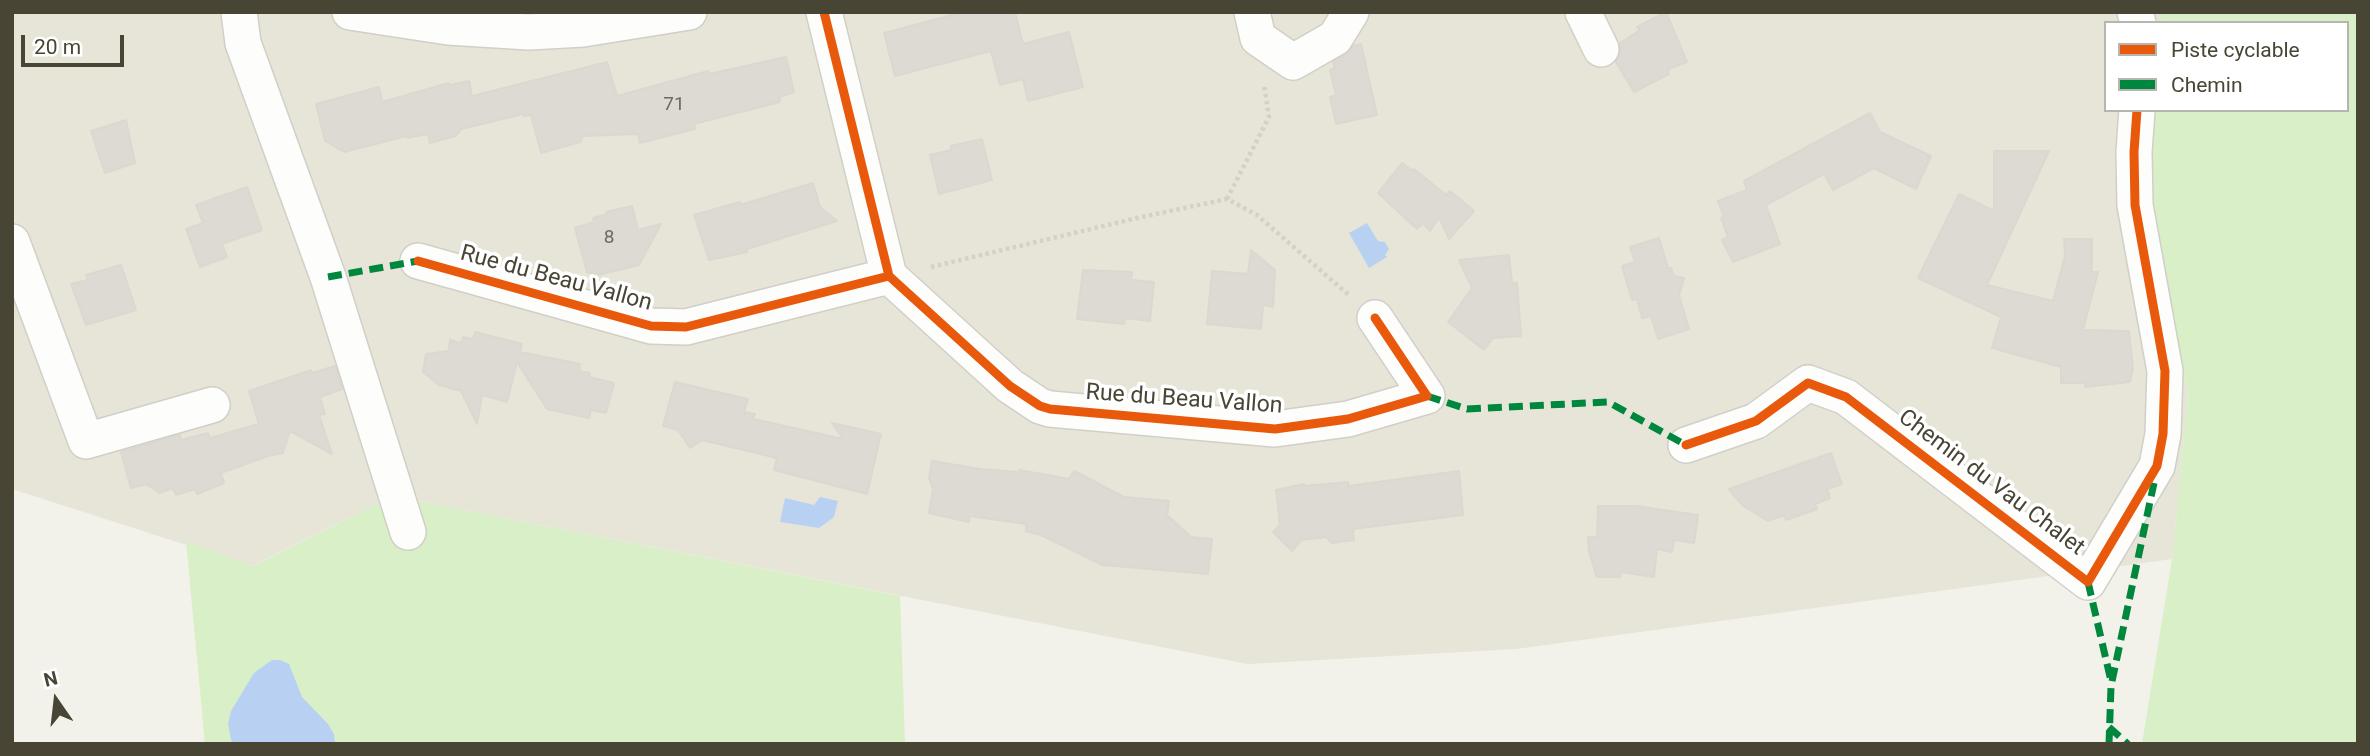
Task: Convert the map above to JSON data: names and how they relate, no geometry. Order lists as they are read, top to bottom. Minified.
{"streets":{"street":["Rue du Beau Vallon","Chemin du Vau Chalet"]},"house_numbers":["71","8"],"legend":["Piste cyclable","Chemin"],"scale_bar":"20 m","north":"top"}
